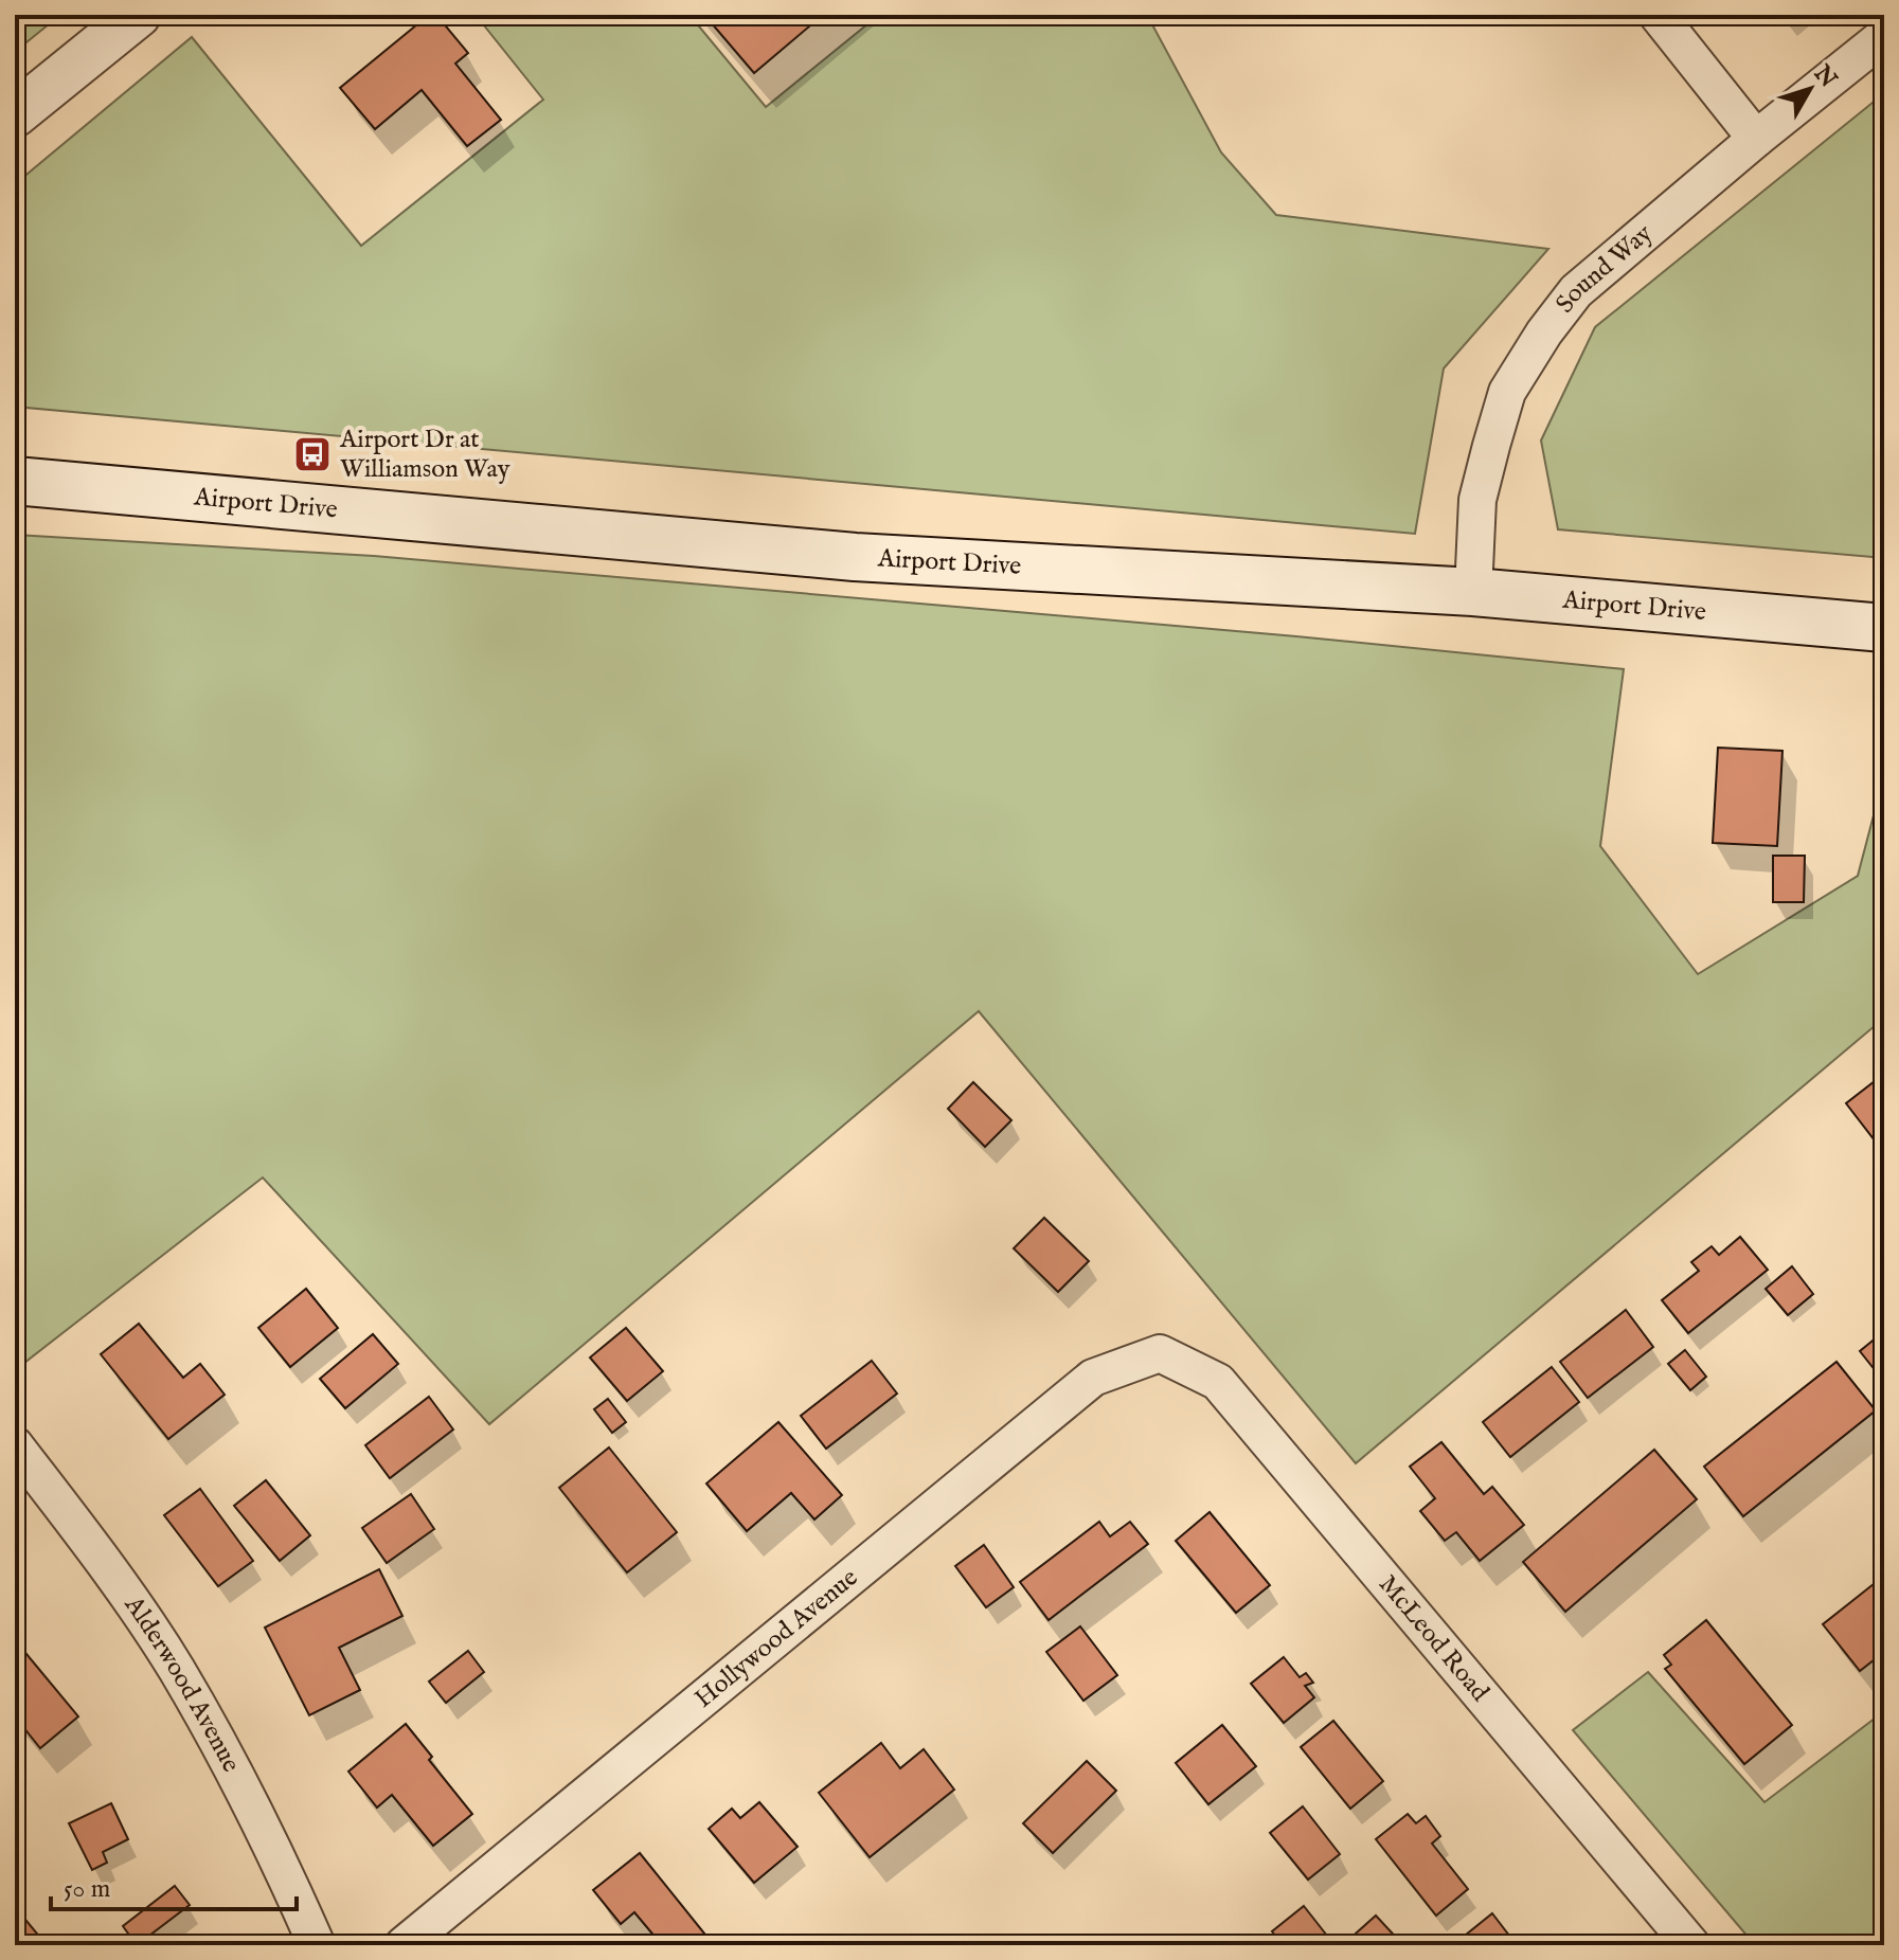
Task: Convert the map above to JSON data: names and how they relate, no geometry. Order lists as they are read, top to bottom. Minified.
{"streets":{"main road":["Airport Drive"],"street":["Sound Way","Hollywood Avenue","McLeod Road","Alderwood Avenue"]},"crossings":[["Sound Way","Airport Drive"],["Hollywood Avenue","McLeod Road"]],"places":{"bus stop":["Airport Dr at Williamson Way"]},"scale_bar":"50 m","north":"top right"}
